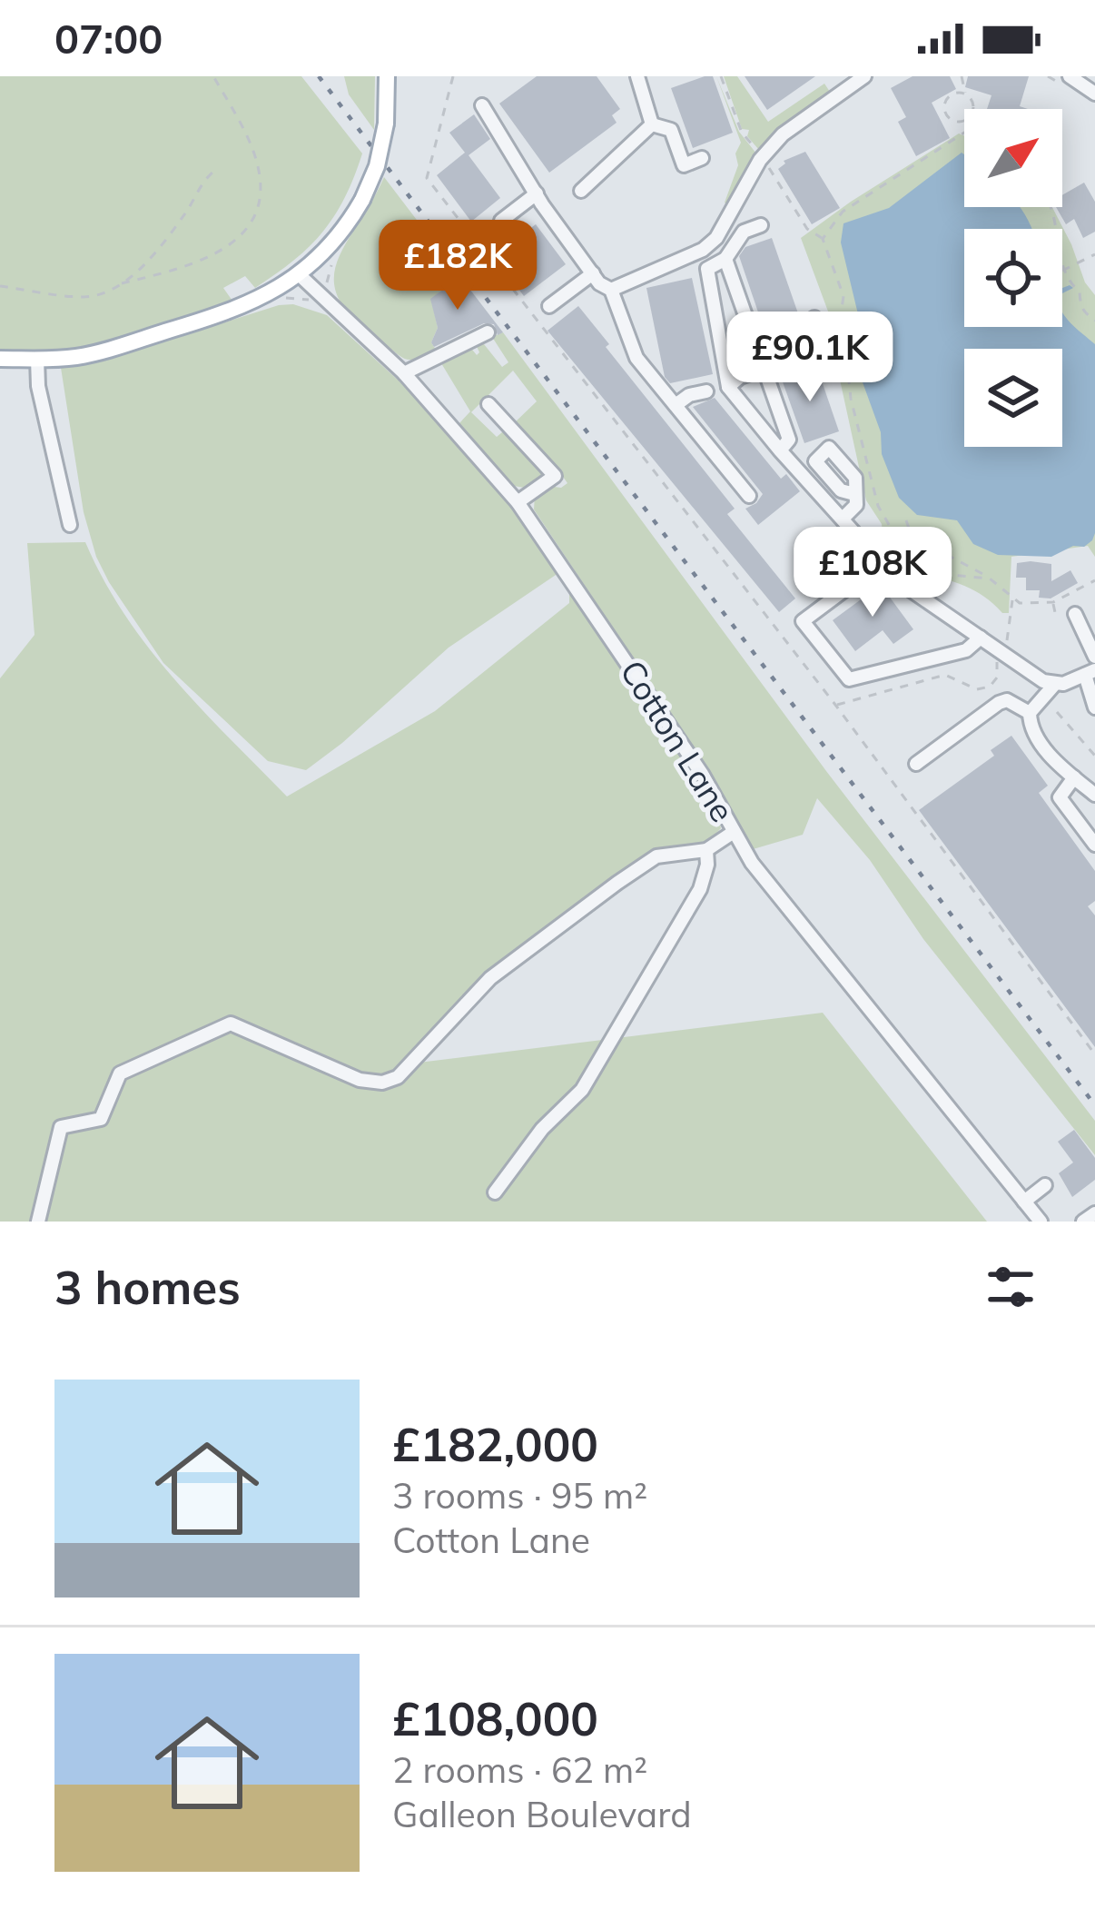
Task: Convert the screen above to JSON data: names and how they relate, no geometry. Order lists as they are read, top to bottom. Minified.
{"streets":{"street":["Cotton Lane"]},"north":"top right","page":{"status":"07:00","price":["£182K","£90.1K","£108K"],"heading":"3 homes","list":[{"name":"£182,000","note":"3 rooms · 95 m² · Cotton Lane"},{"name":"£108,000","note":"2 rooms · 62 m² · Galleon Boulevard"}]}}
